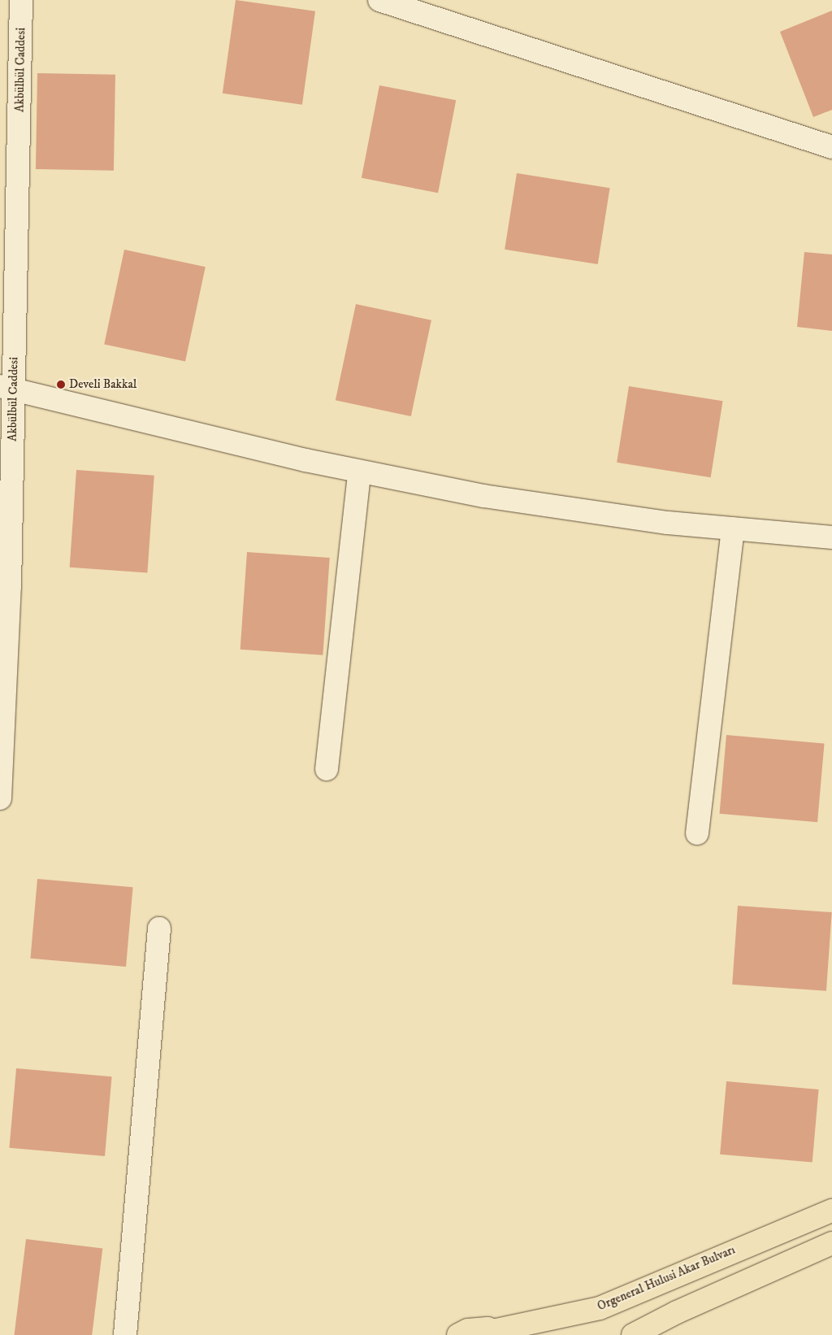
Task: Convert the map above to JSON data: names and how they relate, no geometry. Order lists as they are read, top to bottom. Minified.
{"streets":{"main road":["Orgeneral Hulusi Akar Bulvarı"],"street":["Akbülbül Caddesi"]},"places":["Develi Bakkal"]}
